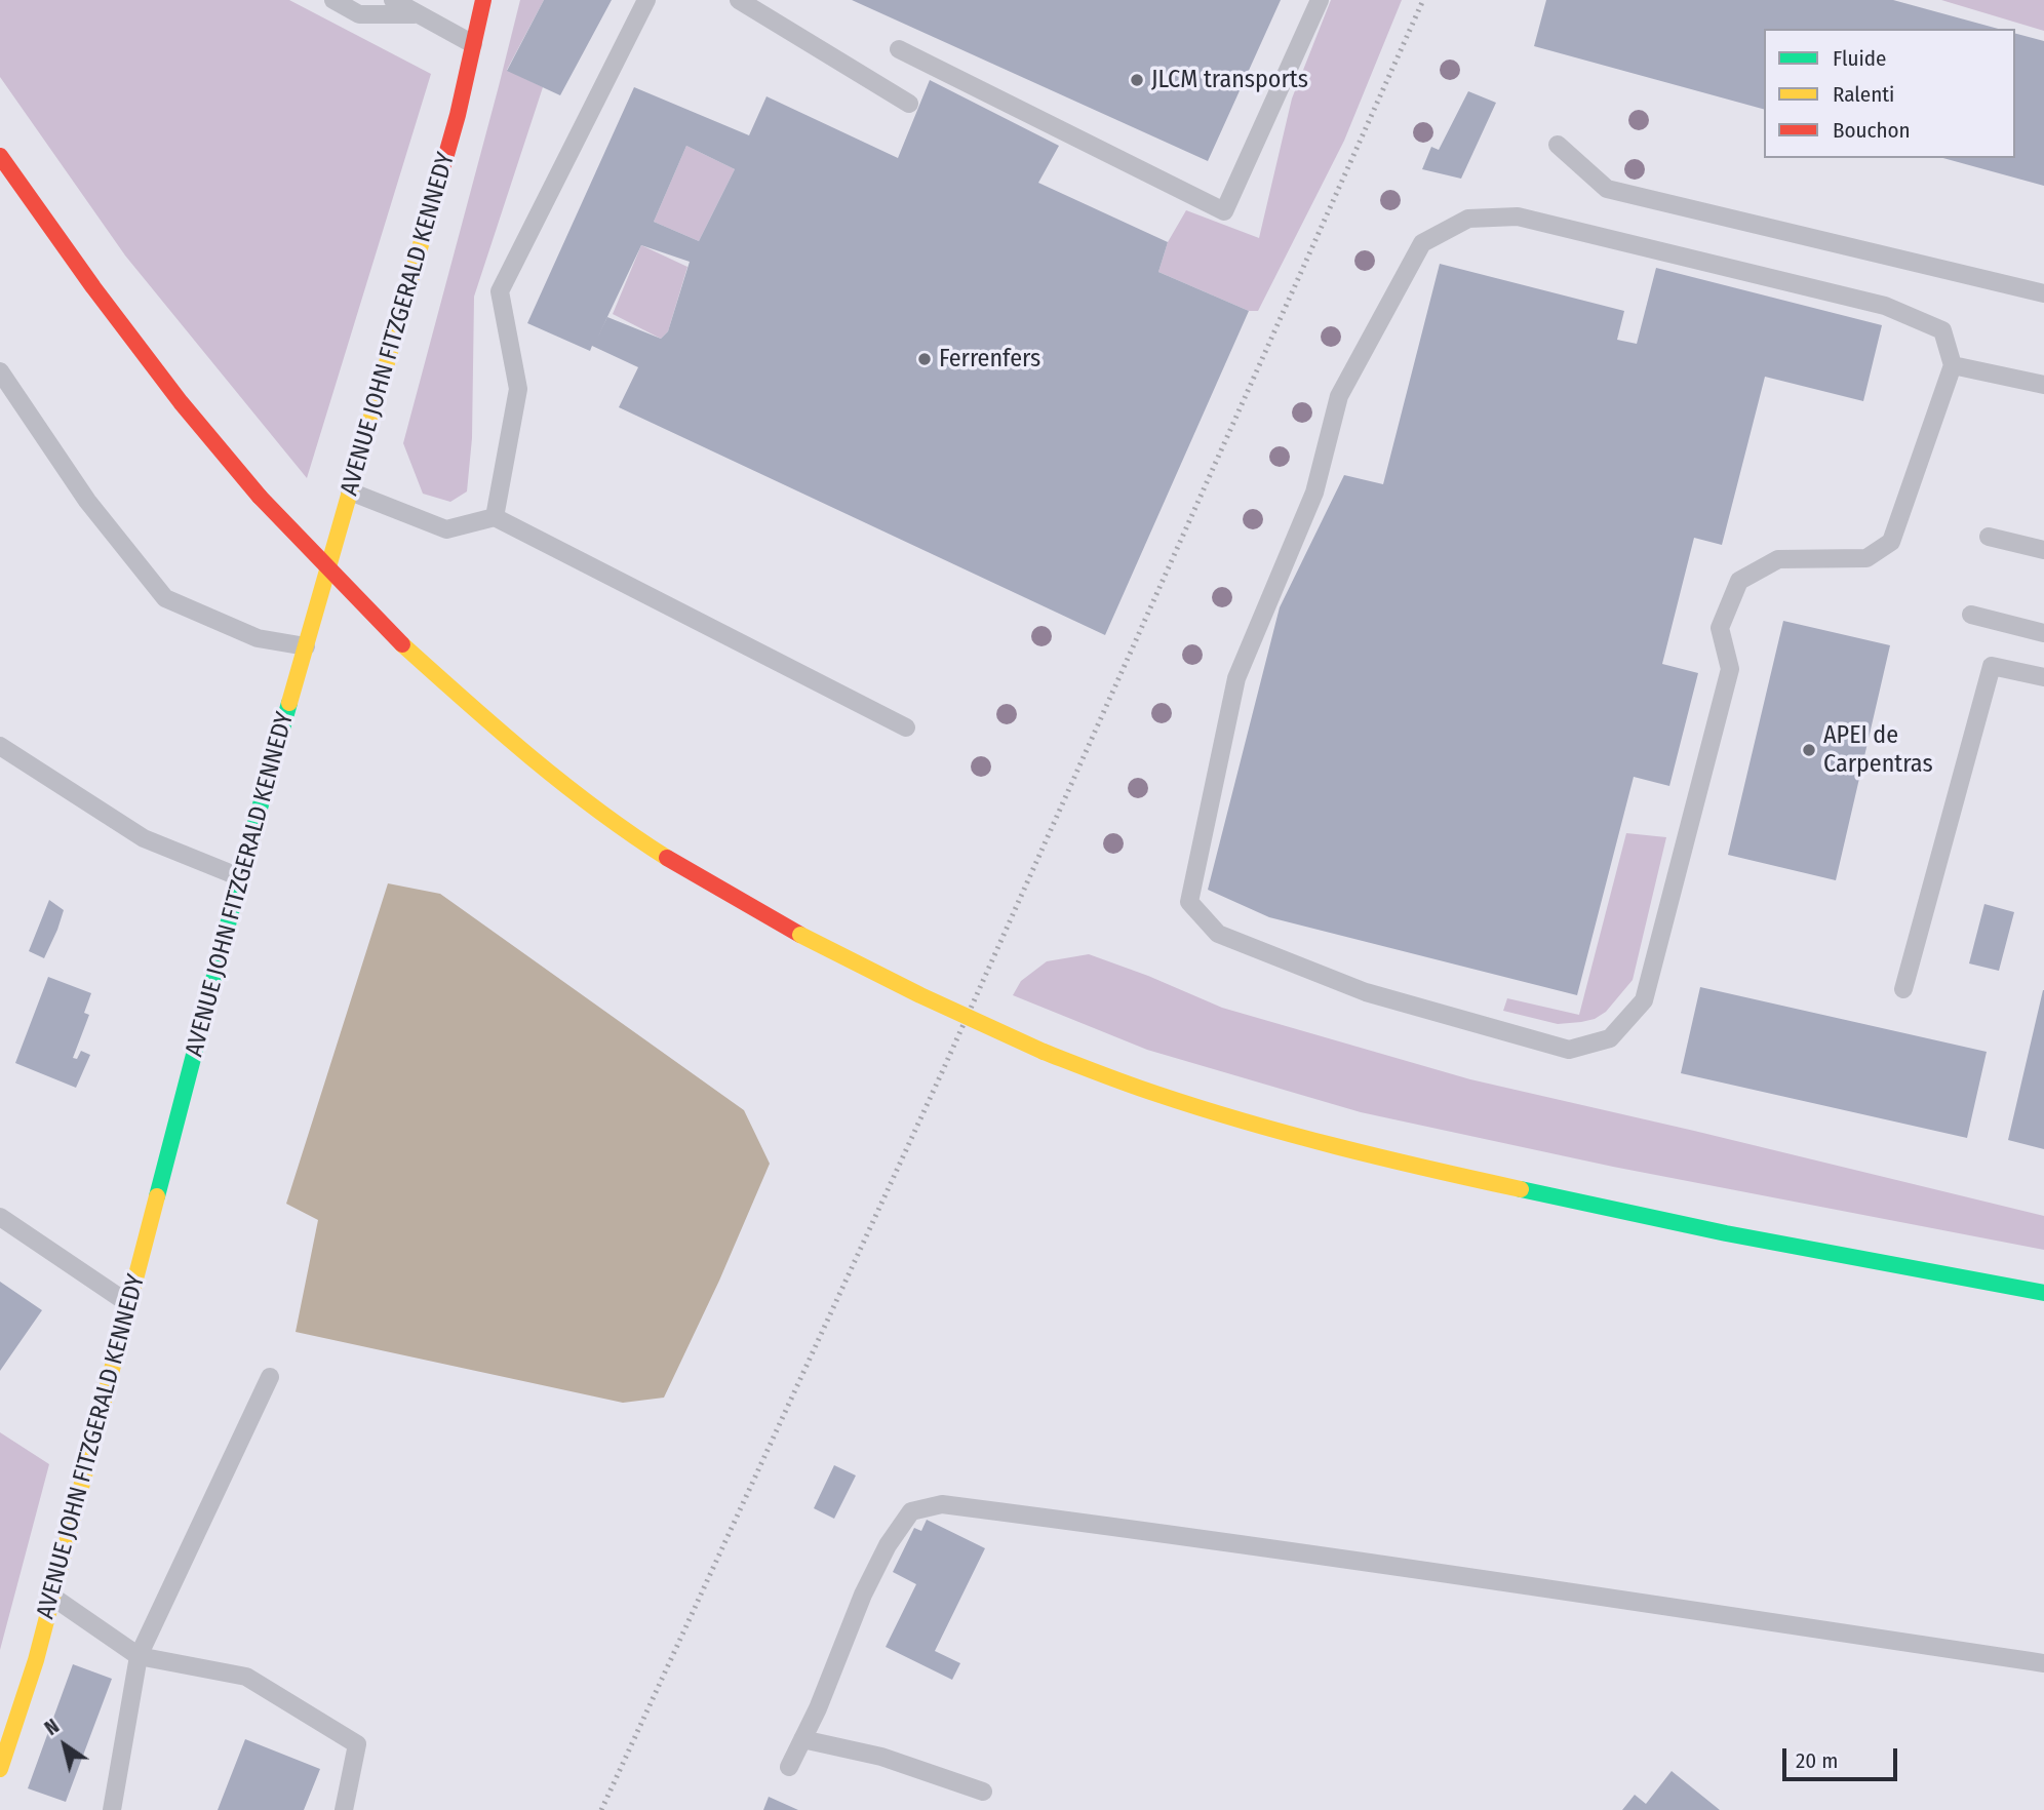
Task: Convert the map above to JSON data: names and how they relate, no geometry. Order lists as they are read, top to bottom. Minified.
{"streets":{"main road":["AVENUE JOHN FITZGERALD KENNEDY"]},"places":["JLCM transports","Ferrenfers","APEI de Carpentras"],"legend":["Fluide","Ralenti","Bouchon"],"scale_bar":"20 m","north":"top left"}
